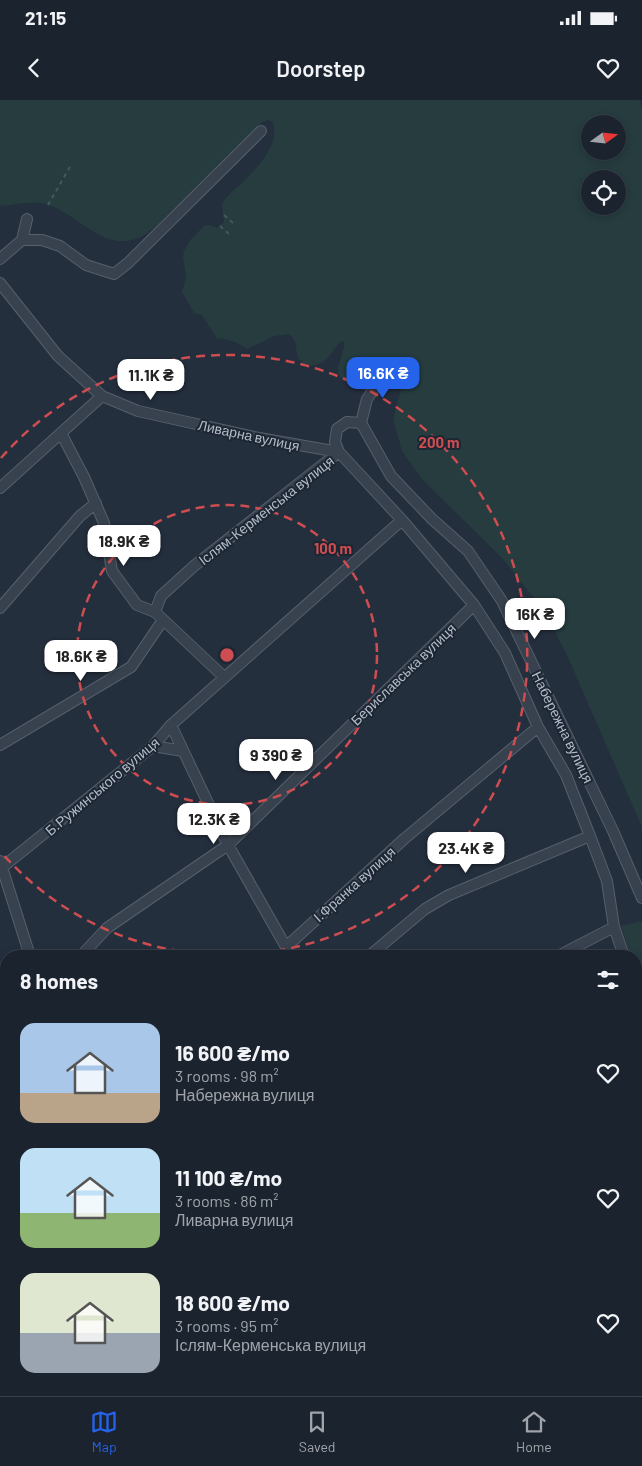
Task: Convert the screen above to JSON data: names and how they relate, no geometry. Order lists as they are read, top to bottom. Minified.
{"streets":{"street":["Ливарна вулиця","Іслям-Керменська вулиця","Бериславська вулиця","Набережна вулиця","Б.Ружинського вулиця","І.Франка вулиця"]},"crossings":[["Ливарна вулиця","Іслям-Керменська вулиця"]],"north":"right","page":{"status":"21:15","header":"Doorstep","price":["16.6K ₴","11.1K ₴","18.9K ₴","16K ₴","18.6K ₴","9 390 ₴","12.3K ₴","23.4K ₴"],"heading":"8 homes","list":[{"name":"16 600 ₴/mo","note":"3 rooms · 98 m² · Набережна вулиця"},{"name":"11 100 ₴/mo","note":"3 rooms · 86 m² · Ливарна вулиця"},{"name":"18 600 ₴/mo","note":"3 rooms · 95 m² · Іслям-Керменська вулиця"}],"tabs":["Map","Saved","Home"]},"rings":["200 m","100 m"]}
